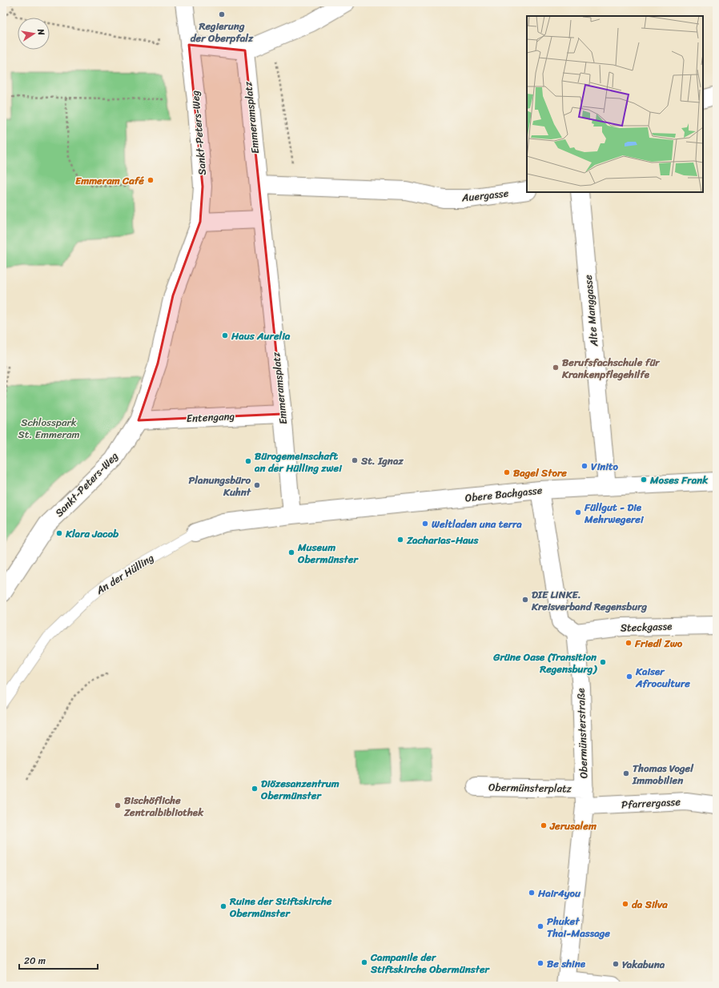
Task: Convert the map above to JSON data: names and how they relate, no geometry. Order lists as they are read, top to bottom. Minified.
{"streets":{"street":["Emmeramsplatz","Sankt-Peters-Weg","Auergasse","Alte Manggasse","Entengang","Obere Bachgasse","An der Hülling","Steckgasse","Obermünsterstraße","Obermünsterplatz","Pfarrergasse"]},"crossings":[["Emmeramsplatz","Entengang"],["Emmeramsplatz","Obere Bachgasse"],["Emmeramsplatz","An der Hülling"],["Sankt-Peters-Weg","Entengang"],["Alte Manggasse","Obere Bachgasse"],["Obere Bachgasse","An der Hülling"],["Steckgasse","Obermünsterstraße"],["Obermünsterstraße","Obermünsterplatz"],["Obermünsterstraße","Pfarrergasse"]],"parks":["Schlosspark St. Emmeram"],"places":["Regierung der Oberpfalz","Emmeram Café","Haus Aurelia","Berufsfachschule für Krankenpflegehilfe","St. Ignaz","Bürogemeinschaft an der Hülling zwei","Vinito","Bagel Store","Moses Frank","Planungsbüro Kuhnt","Füllgut - Die Mehrwegerei","Weltladen una terra","Klara Jacob","Zacharias-Haus","Museum Obermünster","DIE LINKE. Kreisverband Regensburg","Friedl Zwo","Grüne Oase (Transition Regensburg)","Kaiser Afroculture","Thomas Vogel Immobilien","Diözesanzentrum Obermünster","Bischöfliche Zentralbibliothek","Jerusalem","Hair4you","da Silva","Ruine der Stiftskirche Obermünster","Phuket Thai-Massage","Campanile der Stiftskirche Obermünster","Be shine","Yakabuna"],"scale_bar":"20 m","north":"right"}
